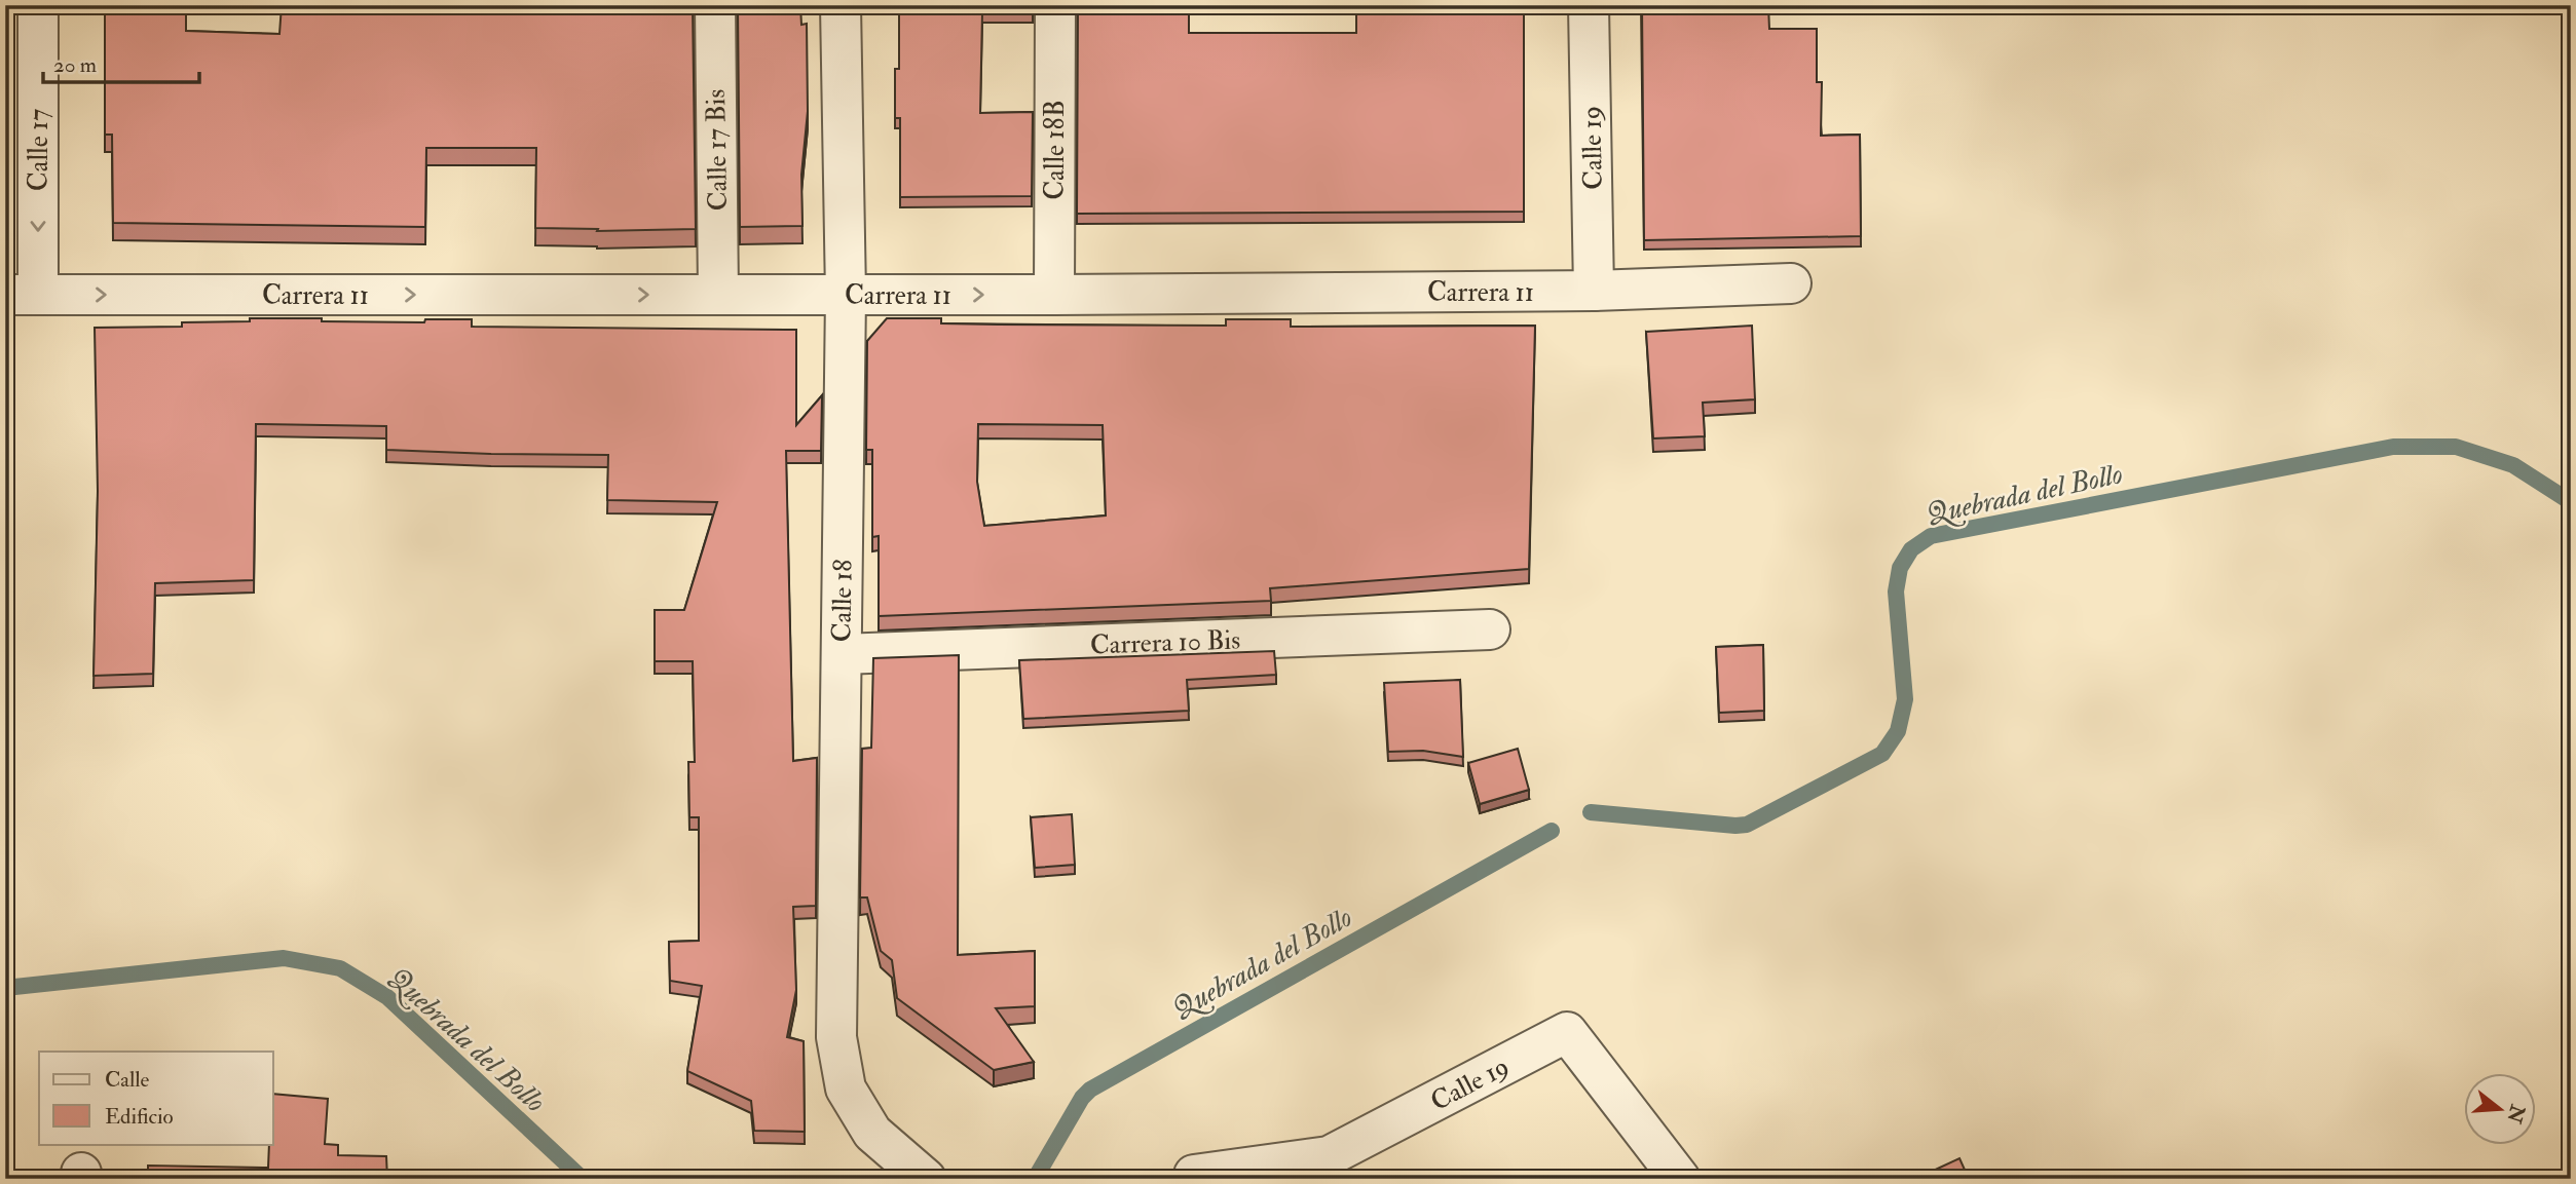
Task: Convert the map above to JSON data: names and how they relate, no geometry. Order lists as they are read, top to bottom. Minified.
{"streets":{"street":["Calle 19","Calle 17","Calle 17 Bis","Calle 18B","Carrera 11","Calle 18","Carrera 10 Bis"]},"crossings":[["Calle 19","Carrera 11"],["Calle 17","Carrera 11"],["Calle 17 Bis","Carrera 11"],["Calle 18B","Carrera 11"],["Carrera 11","Calle 18"],["Calle 18","Carrera 10 Bis"]],"one_way":["Calle 17","Carrera 11"],"water":["Quebrada del Bollo"],"legend":["Calle","Edificio"],"scale_bar":"20 m","north":"right"}
